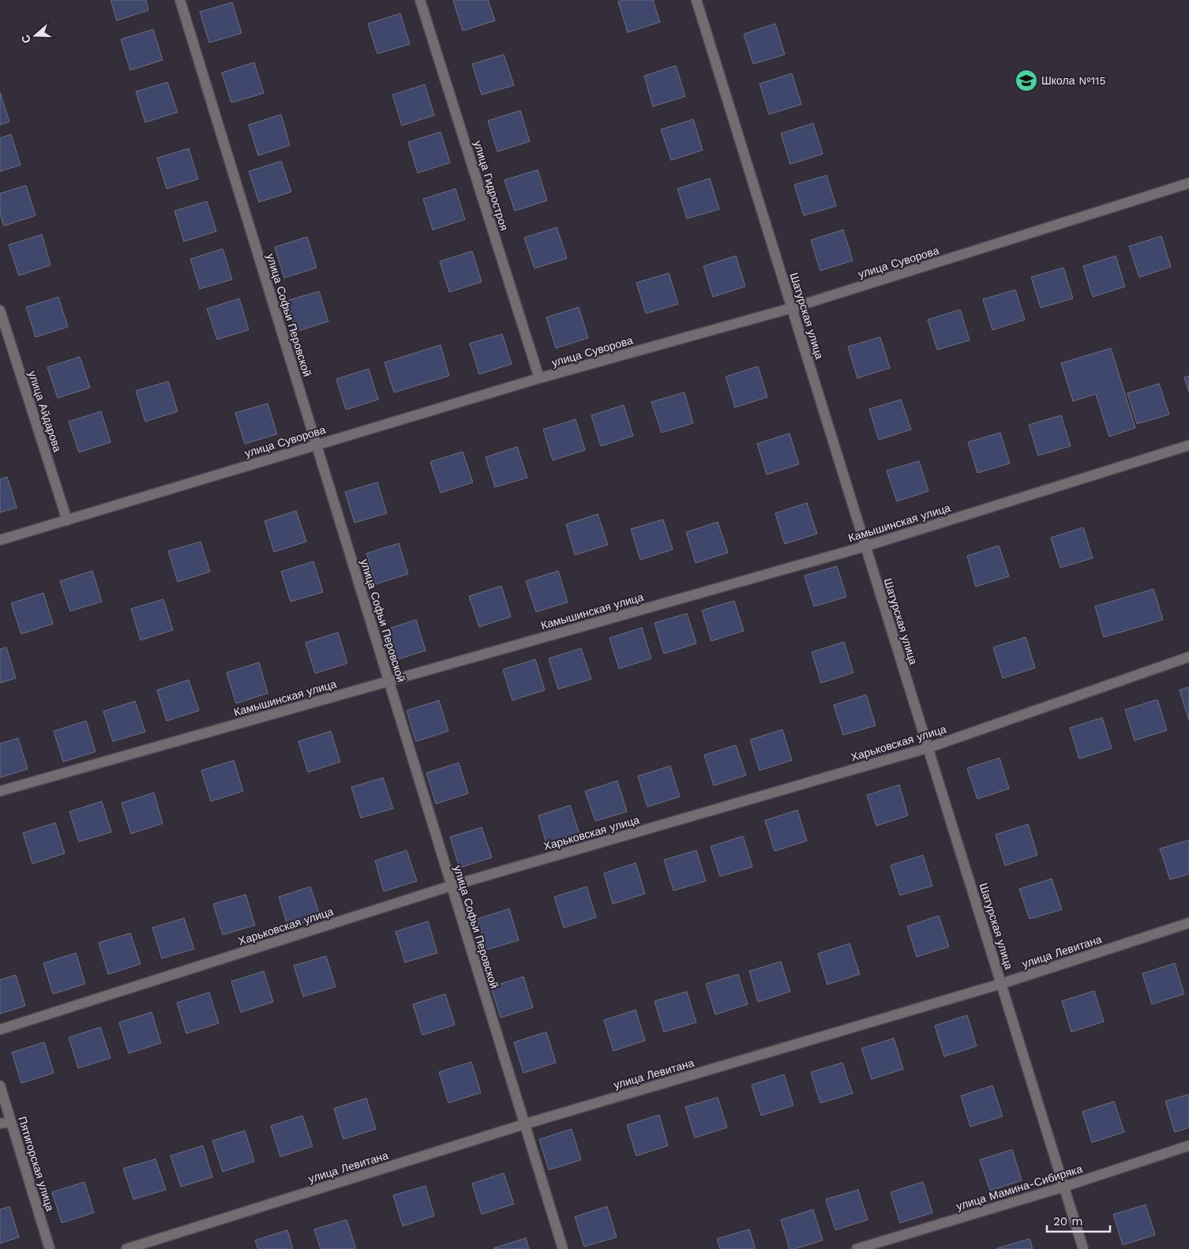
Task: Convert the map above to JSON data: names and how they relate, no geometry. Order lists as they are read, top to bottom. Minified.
{"streets":{"street":["улица Гидростроя","улица Суворова","улица Софьи Перовской","Шатурская улица","улица Айдарова","Камышинская улица","Харьковская улица","улица Левитана","Пятигорская улица","улица Мамина-Сибиряка"]},"crossings":[["улица Гидростроя","улица Суворова"],["улица Суворова","улица Софьи Перовской"],["улица Суворова","Шатурская улица"],["улица Суворова","улица Айдарова"],["улица Софьи Перовской","Камышинская улица"],["улица Софьи Перовской","Харьковская улица"],["улица Софьи Перовской","улица Левитана"],["Шатурская улица","Камышинская улица"],["Шатурская улица","Харьковская улица"],["Шатурская улица","улица Левитана"],["Шатурская улица","улица Мамина-Сибиряка"]],"places":{"school or university":["Школа №115"]},"scale_bar":"20 m","north":"left"}
